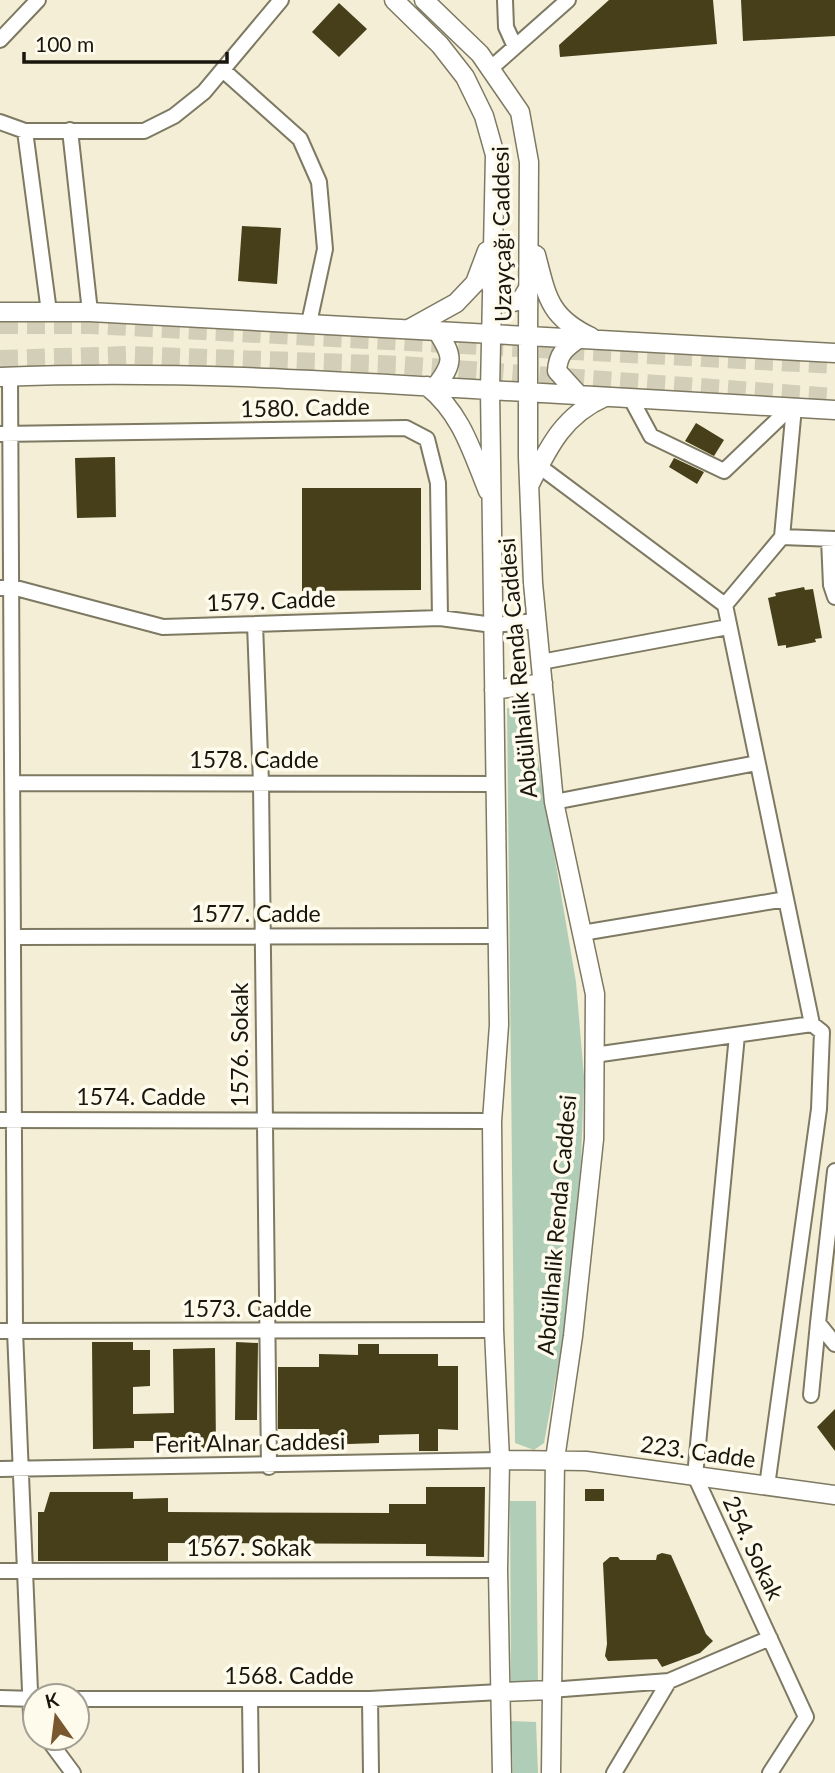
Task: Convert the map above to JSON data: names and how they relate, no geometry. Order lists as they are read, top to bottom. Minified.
{"streets":{"main road":["Uzayçağı Caddesi","Abdülhalik Renda Caddesi","223. Cadde"],"street":["1580. Cadde","1579. Cadde","1578. Cadde","1577. Cadde","1576. Sokak","1574. Cadde","1573. Cadde","Ferit Alnar Caddesi","1567. Sokak","254. Sokak","1568. Cadde"]},"crossings":[["Uzayçağı Caddesi","Abdülhalik Renda Caddesi"],["1580. Cadde","1579. Cadde"],["1579. Cadde","Abdülhalik Renda Caddesi"],["1579. Cadde","1576. Sokak"],["Abdülhalik Renda Caddesi","1578. Cadde"],["Abdülhalik Renda Caddesi","1577. Cadde"],["Abdülhalik Renda Caddesi","1574. Cadde"],["Abdülhalik Renda Caddesi","1573. Cadde"],["Abdülhalik Renda Caddesi","Ferit Alnar Caddesi"],["Abdülhalik Renda Caddesi","223. Cadde"],["Abdülhalik Renda Caddesi","1567. Sokak"],["Abdülhalik Renda Caddesi","1568. Cadde"],["1578. Cadde","1576. Sokak"],["1577. Cadde","1576. Sokak"],["1576. Sokak","1574. Cadde"],["1576. Sokak","1573. Cadde"],["1576. Sokak","Ferit Alnar Caddesi"],["Ferit Alnar Caddesi","223. Cadde"],["223. Cadde","254. Sokak"]],"scale_bar":"100 m","north":"top"}
